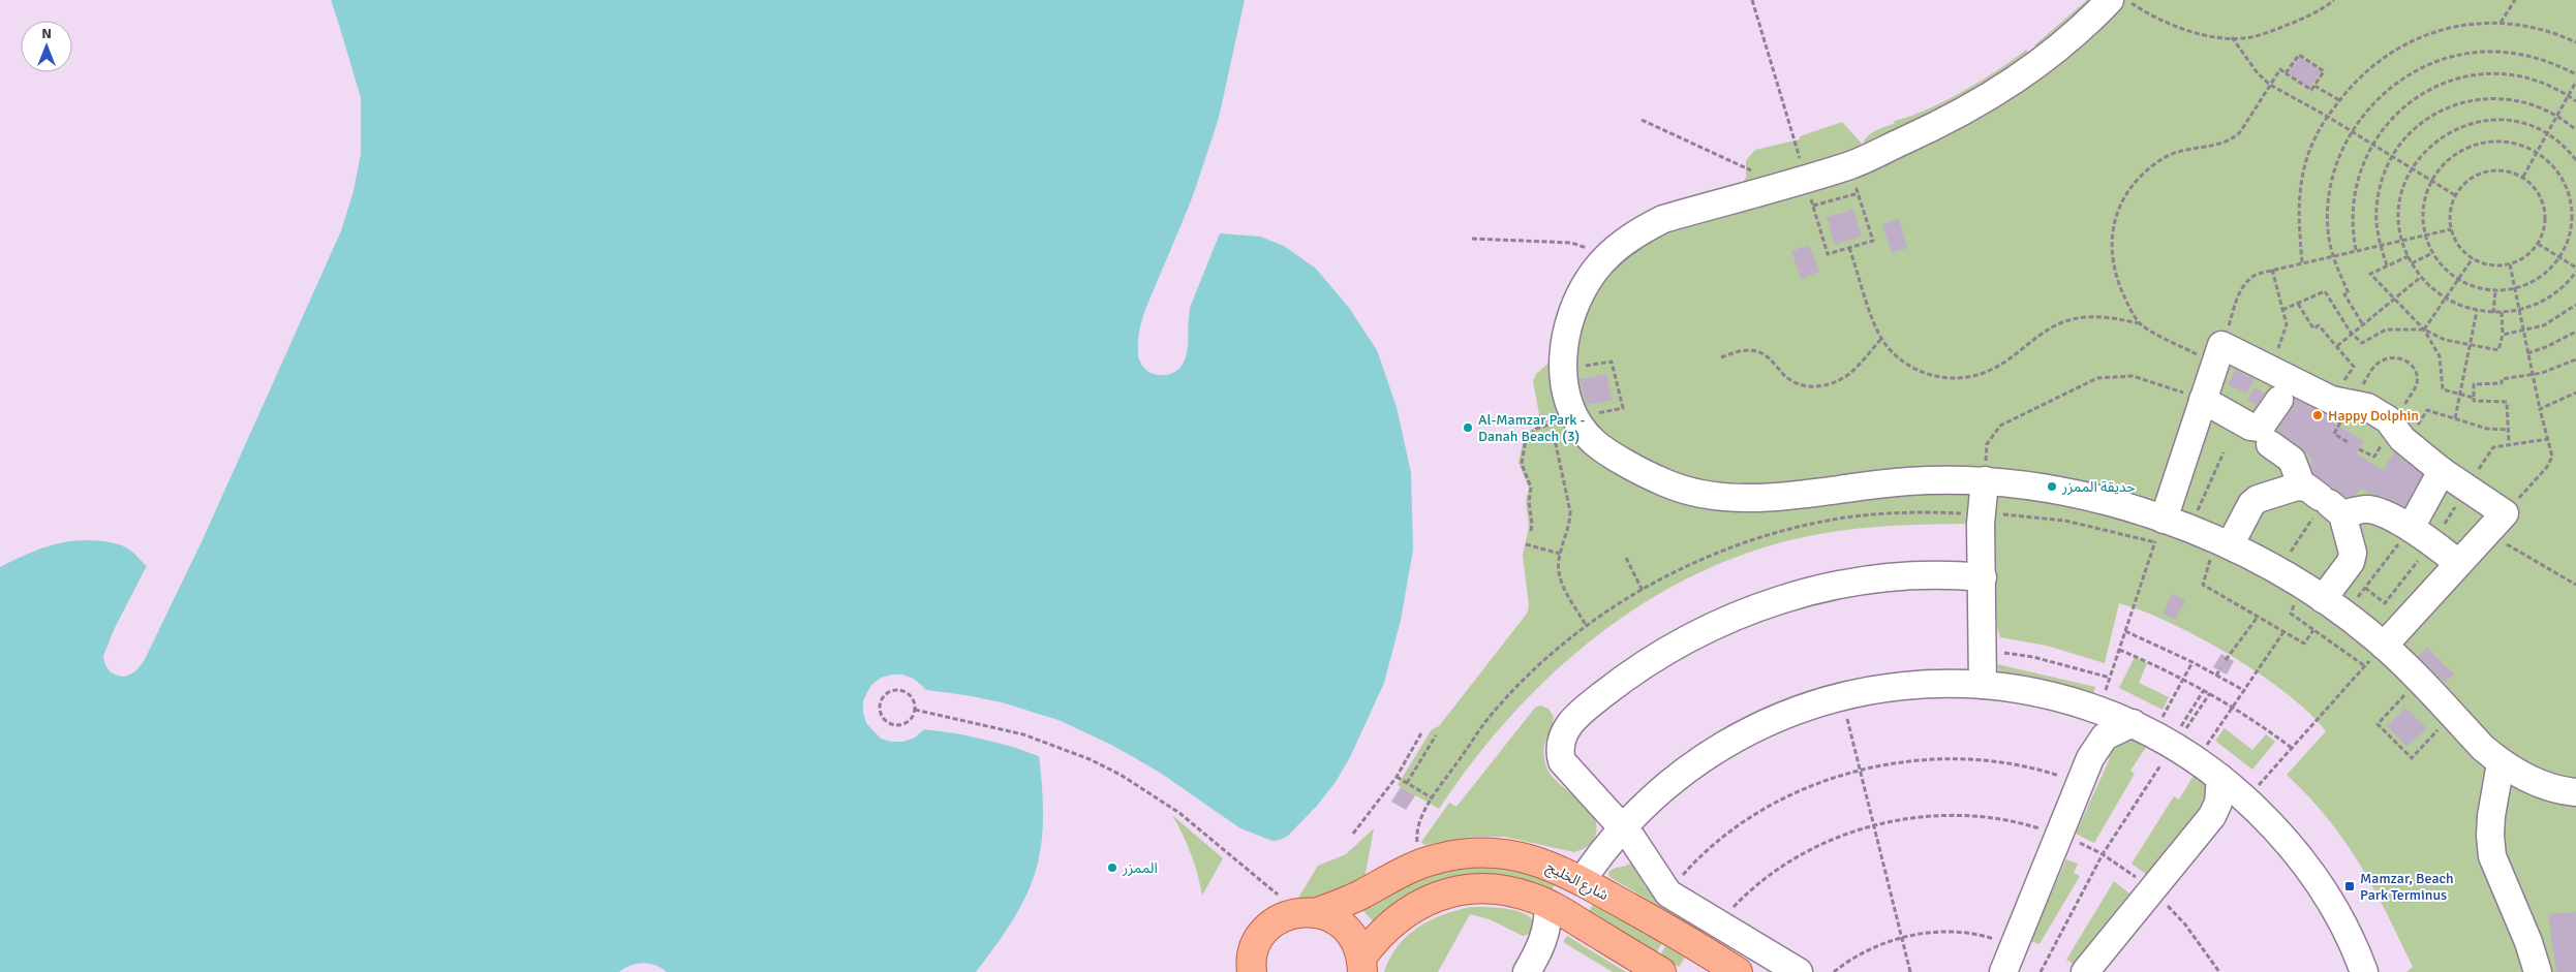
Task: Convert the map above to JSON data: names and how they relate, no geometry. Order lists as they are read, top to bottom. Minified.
{"streets":{"main road":["شارع الخليج"]},"places":{"other":["Happy Dolphin","Al-Mamzar Park - Danah Beach (3)","حديقة الممزر","الممزر"],"transit":["Mamzar, Beach Park Terminus"]},"north":"top"}
